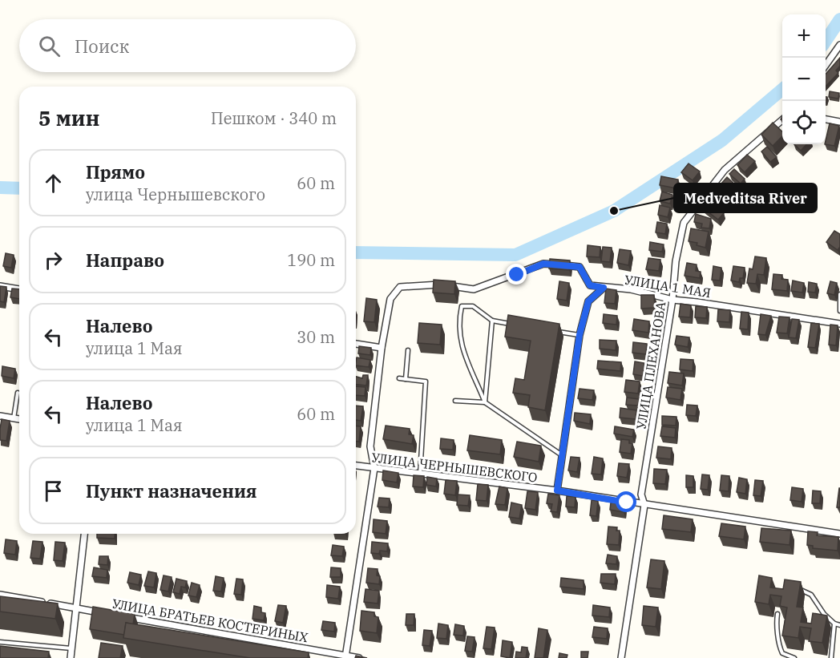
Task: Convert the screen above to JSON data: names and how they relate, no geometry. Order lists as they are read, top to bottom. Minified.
{"streets":{"street":["УЛИЦА 1 МАЯ","УЛИЦА ПЛЕХАНОВА","УЛИЦА ЧЕРНЫШЕВСКОГО","УЛИЦА БРАТЬЕВ КОСТЕРИНЫХ"]},"crossings":[["УЛИЦА 1 МАЯ","УЛИЦА ПЛЕХАНОВА"],["УЛИЦА ПЛЕХАНОВА","УЛИЦА ЧЕРНЫШЕВСКОГО"]],"places":["Medveditsa River"],"page":{"map_buttons":["+","−"],"search":"Поиск","heading":["5 мин","Пешком · 340 m"],"list":[["Прямо","улица Чернышевского","60 m"],["Направо","190 m"],["Налево","улица 1 Мая","30 m"],["Налево","улица 1 Мая","60 m"],"Пункт назначения"]}}
